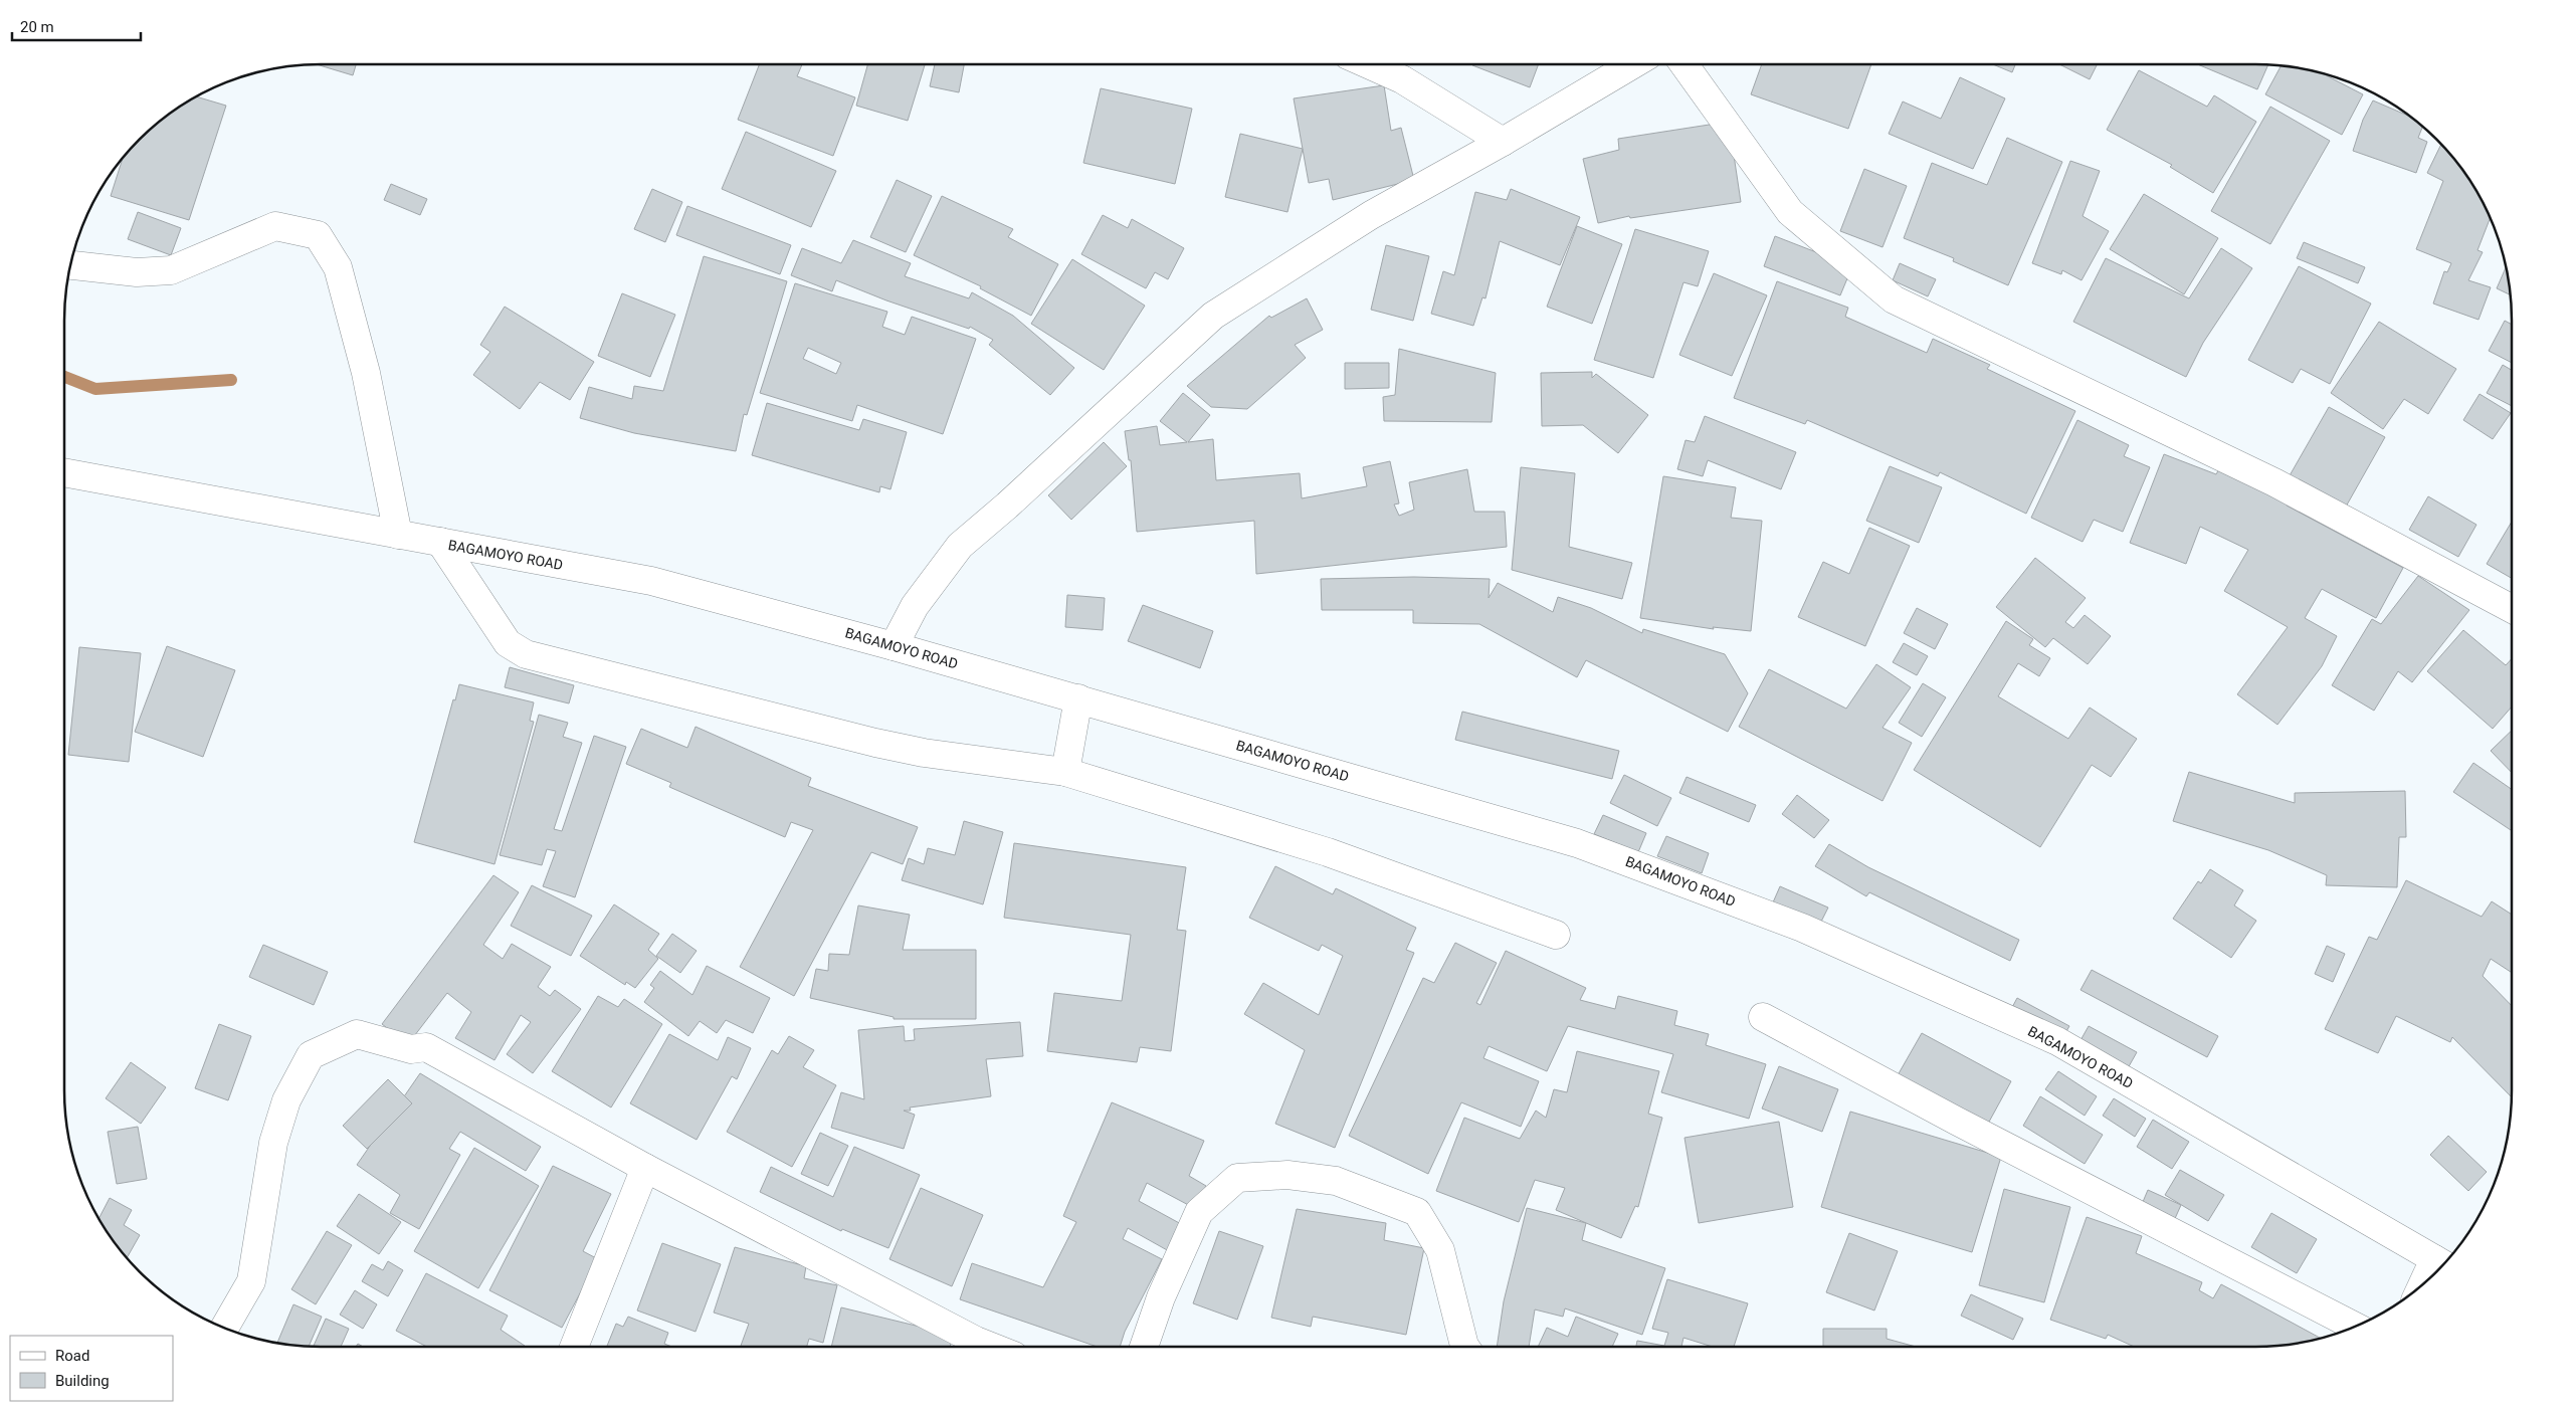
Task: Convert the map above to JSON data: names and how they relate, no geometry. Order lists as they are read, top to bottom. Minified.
{"streets":{"main road":["BAGAMOYO ROAD"]},"legend":["Road","Building"],"scale_bar":"20 m"}
